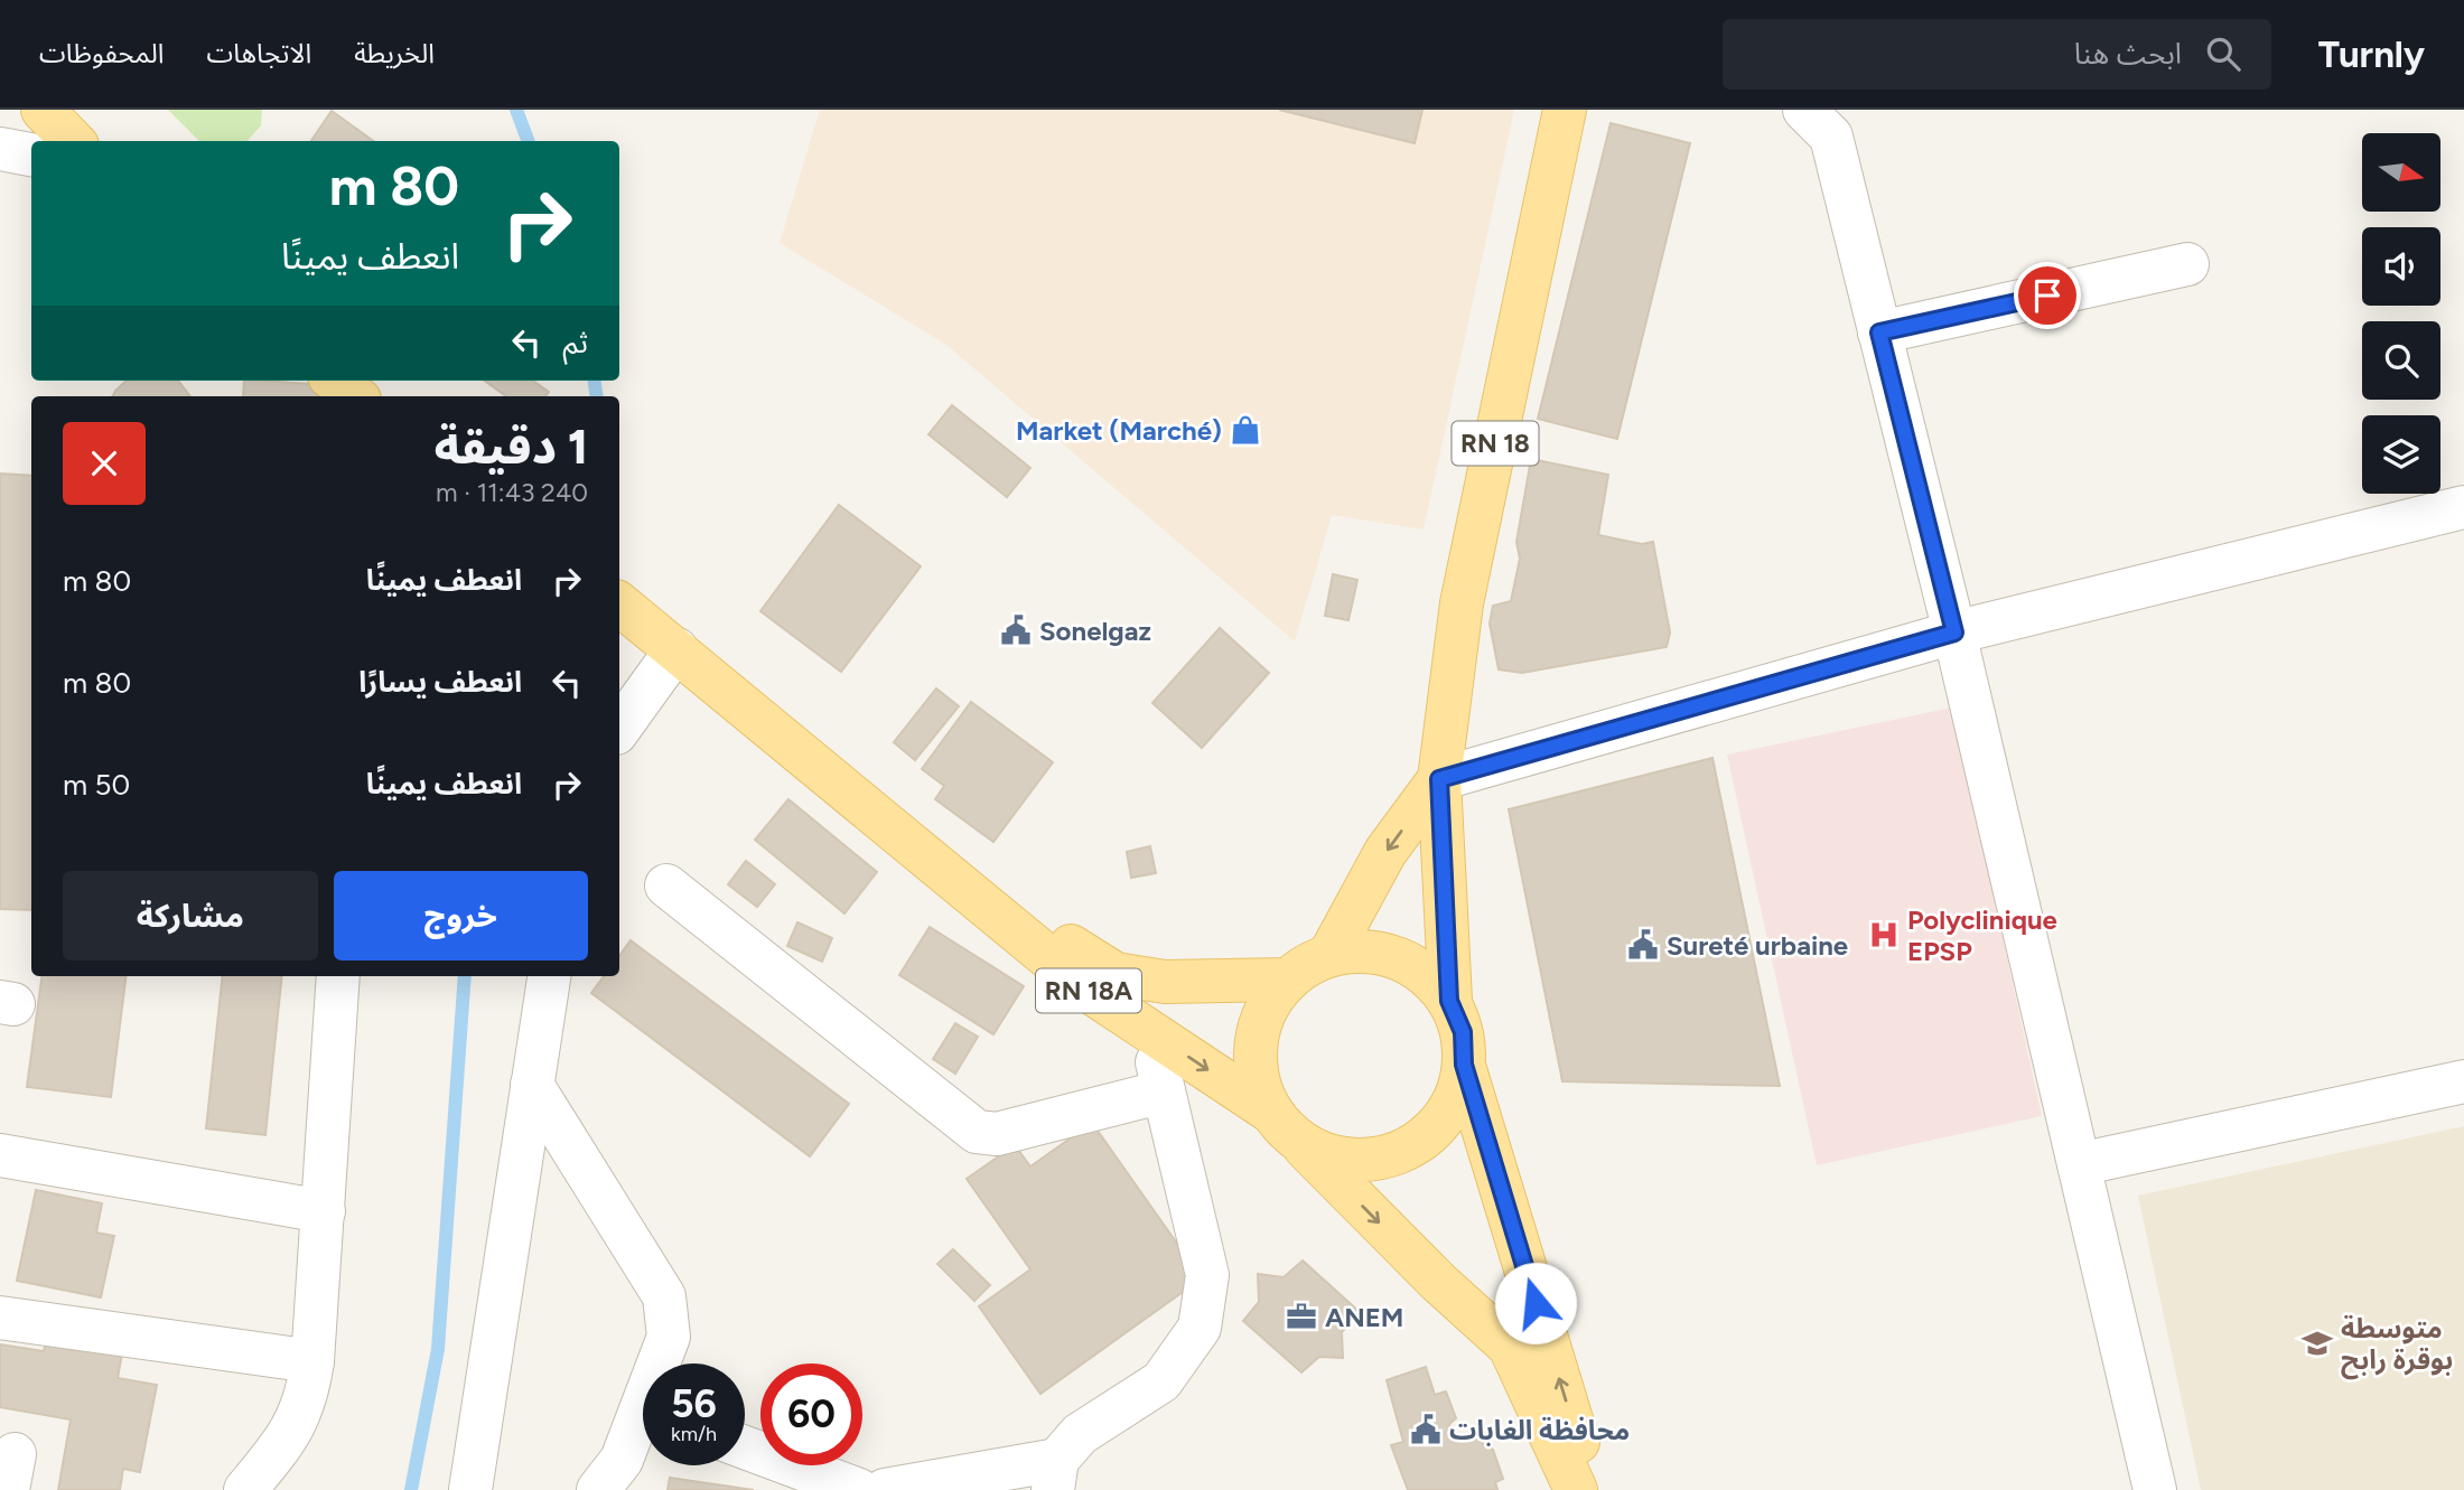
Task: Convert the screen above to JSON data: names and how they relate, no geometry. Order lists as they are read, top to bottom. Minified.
{"streets":{"main road":["RN 18","RN 18A"]},"crossings":[["RN 18","RN 18A"]],"places":{"shop":["Market (Marché)"],"public building":["Sonelgaz","Sureté urbaine","محافظة الغابات"],"hospital":["Polyclinique EPSP"],"office":["ANEM"],"school or university":["متوسطة بوقرة رابح"]},"north":"right","page":{"header":"Turnly","search":"ابحث هنا","nav":["الخريطة","الاتجاهات","المحفوظات"],"turn":["80 m","انعطف يمينًا"],"then":"ثم","heading":["1 دقيقة","240 m · 11:43"],"list":[{"name":"انعطف يمينًا","value":"80 m"},{"name":"انعطف يسارًا","value":"80 m"},{"name":"انعطف يمينًا","value":"50 m"}],"buttons":["خروج","مشاركة"],"speed":"56 km/h","limit":"60"}}
